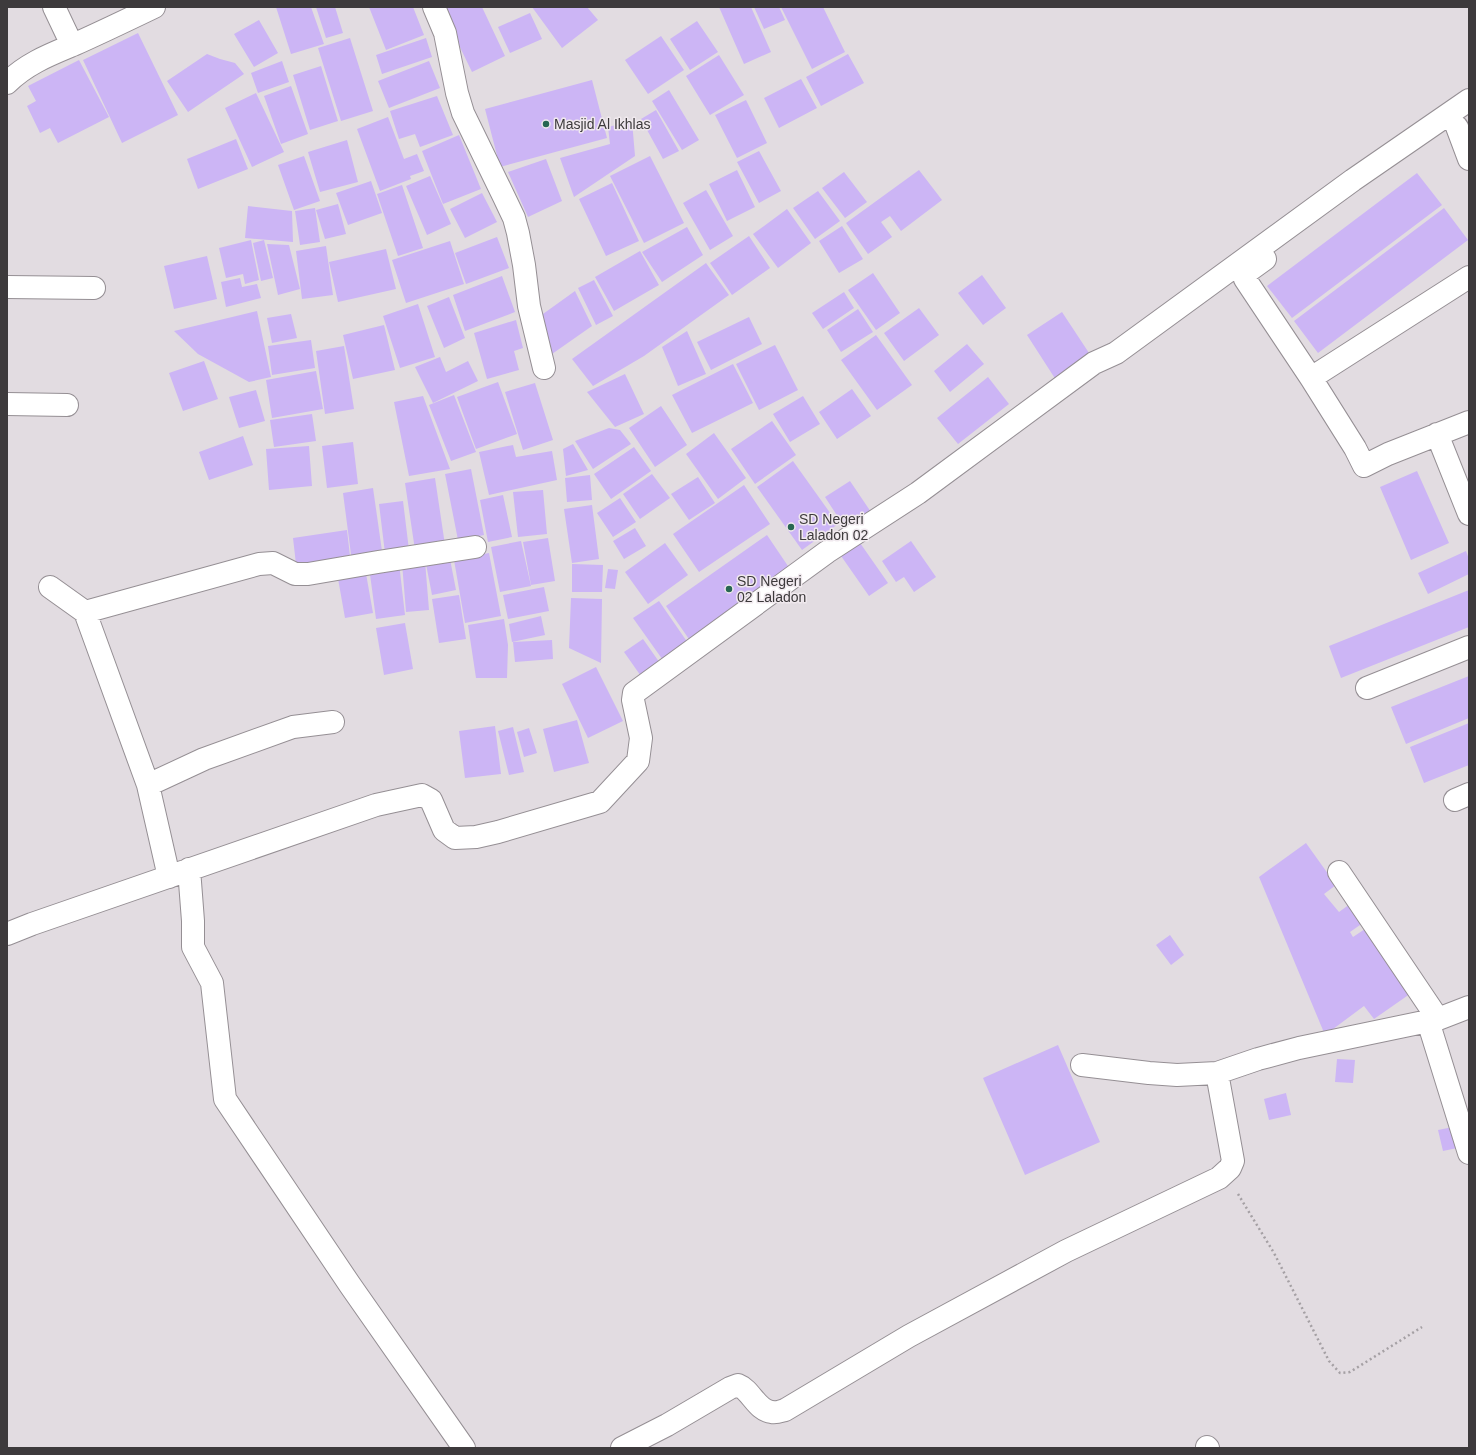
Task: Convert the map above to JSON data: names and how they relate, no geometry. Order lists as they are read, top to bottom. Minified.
{"places":["Masjid Al Ikhlas","SD Negeri Laladon 02","SD Negeri 02 Laladon"]}
